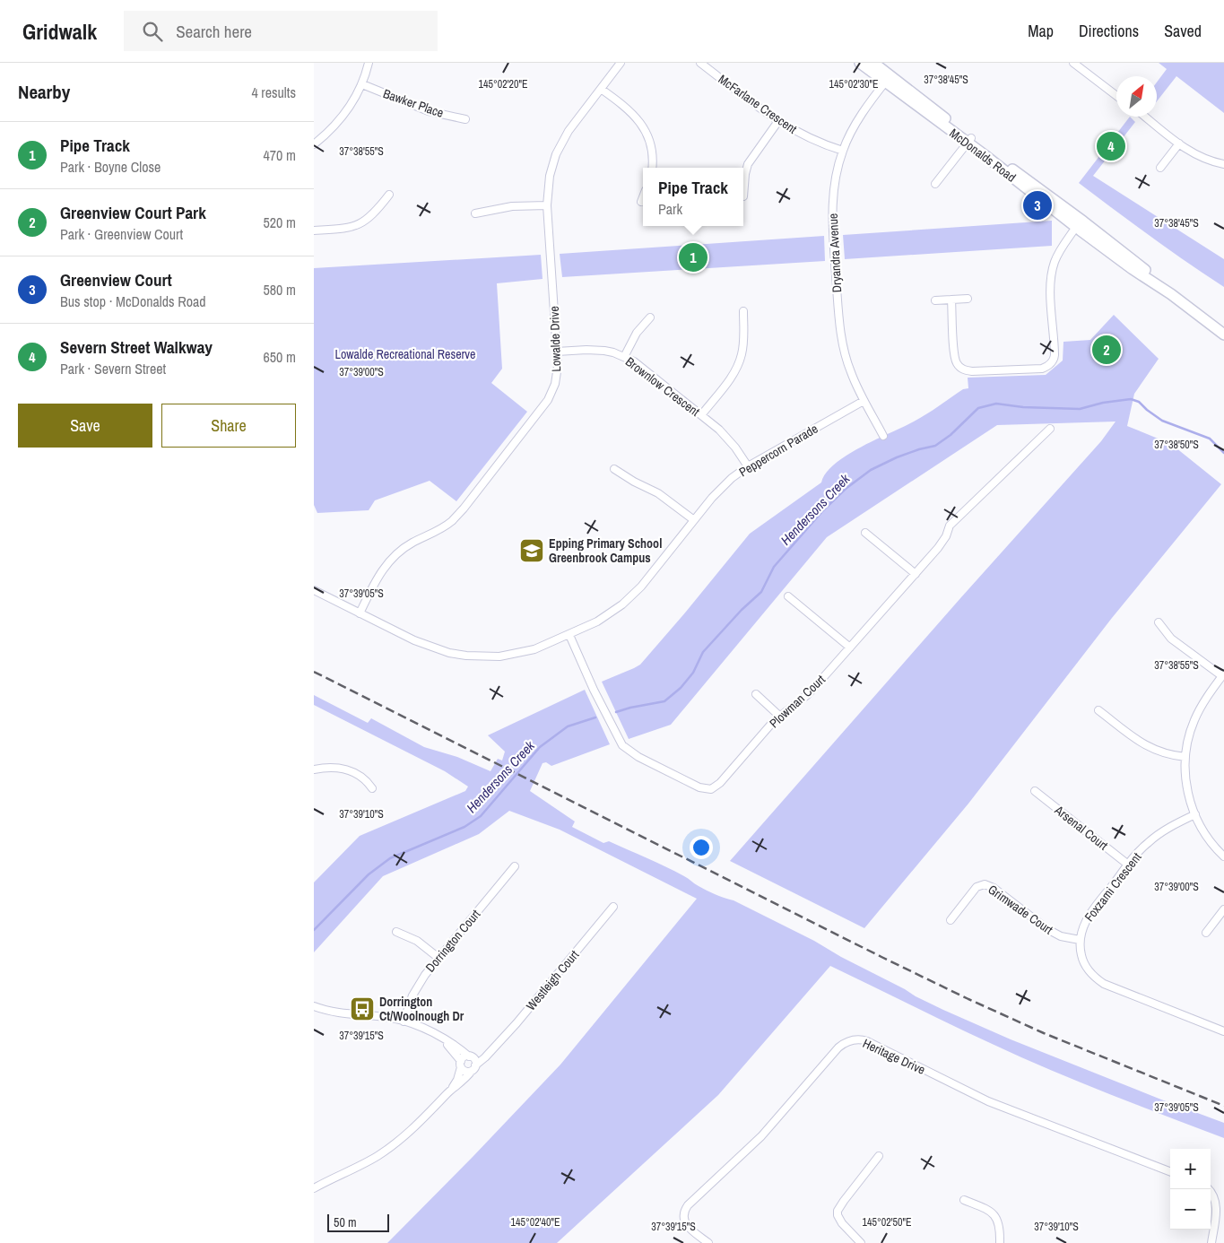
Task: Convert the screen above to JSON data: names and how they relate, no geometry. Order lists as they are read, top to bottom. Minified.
{"streets":{"main road":["McDonalds Road"],"street":["Bawker Place","McFarlane Crescent","Dryandra Avenue","Lowalde Drive","Brownlow Crescent","Peppercorn Parade","Plowman Court","Arsenal Court","Foxzami Crescent","Grimwade Court","Dorrington Court","Westleigh Court","Heritage Drive"]},"crossings":[["McFarlane Crescent","Dryandra Avenue"],["McDonalds Road","Dryandra Avenue"],["Dryandra Avenue","Peppercorn Parade"],["Lowalde Drive","Brownlow Crescent"],["Lowalde Drive","Peppercorn Parade"],["Brownlow Crescent","Peppercorn Parade"],["Peppercorn Parade","Plowman Court"],["Arsenal Court","Foxzami Crescent"],["Foxzami Crescent","Grimwade Court"]],"water":["Hendersons Creek"],"parks":["Lowalde Recreational Reserve"],"places":{"school or university":["Epping Primary School Greenbrook Campus"],"bus stop":["Dorrington Ct/Woolnough Dr"]},"scale_bar":"50 m","north":"top right","page":{"header":"Gridwalk","search":"Search here","nav":["Map","Directions","Saved"],"heading":["Nearby","4 results"],"list":[{"mark":"1","name":"Pipe Track","note":"Park · Boyne Close","value":"470 m"},{"mark":"2","name":"Greenview Court Park","note":"Park · Greenview Court","value":"520 m"},{"mark":"3","name":"Greenview Court","note":"Bus stop · McDonalds Road","value":"580 m"},{"mark":"4","name":"Severn Street Walkway","note":"Park · Severn Street","value":"650 m"}],"pins":["4","3","1","2"],"popup":["Pipe Track","Park"],"buttons":["Save","Share"],"map_buttons":["+","−"],"scale":"50 m"},"coordinates":["37°38'45\"S","145°02'20\"E","145°02'30\"E","37°38'55\"S","37°39'00\"S","37°38'50\"S","37°39'05\"S","37°39'10\"S","37°39'15\"S","145°02'40\"E","145°02'50\"E"]}
